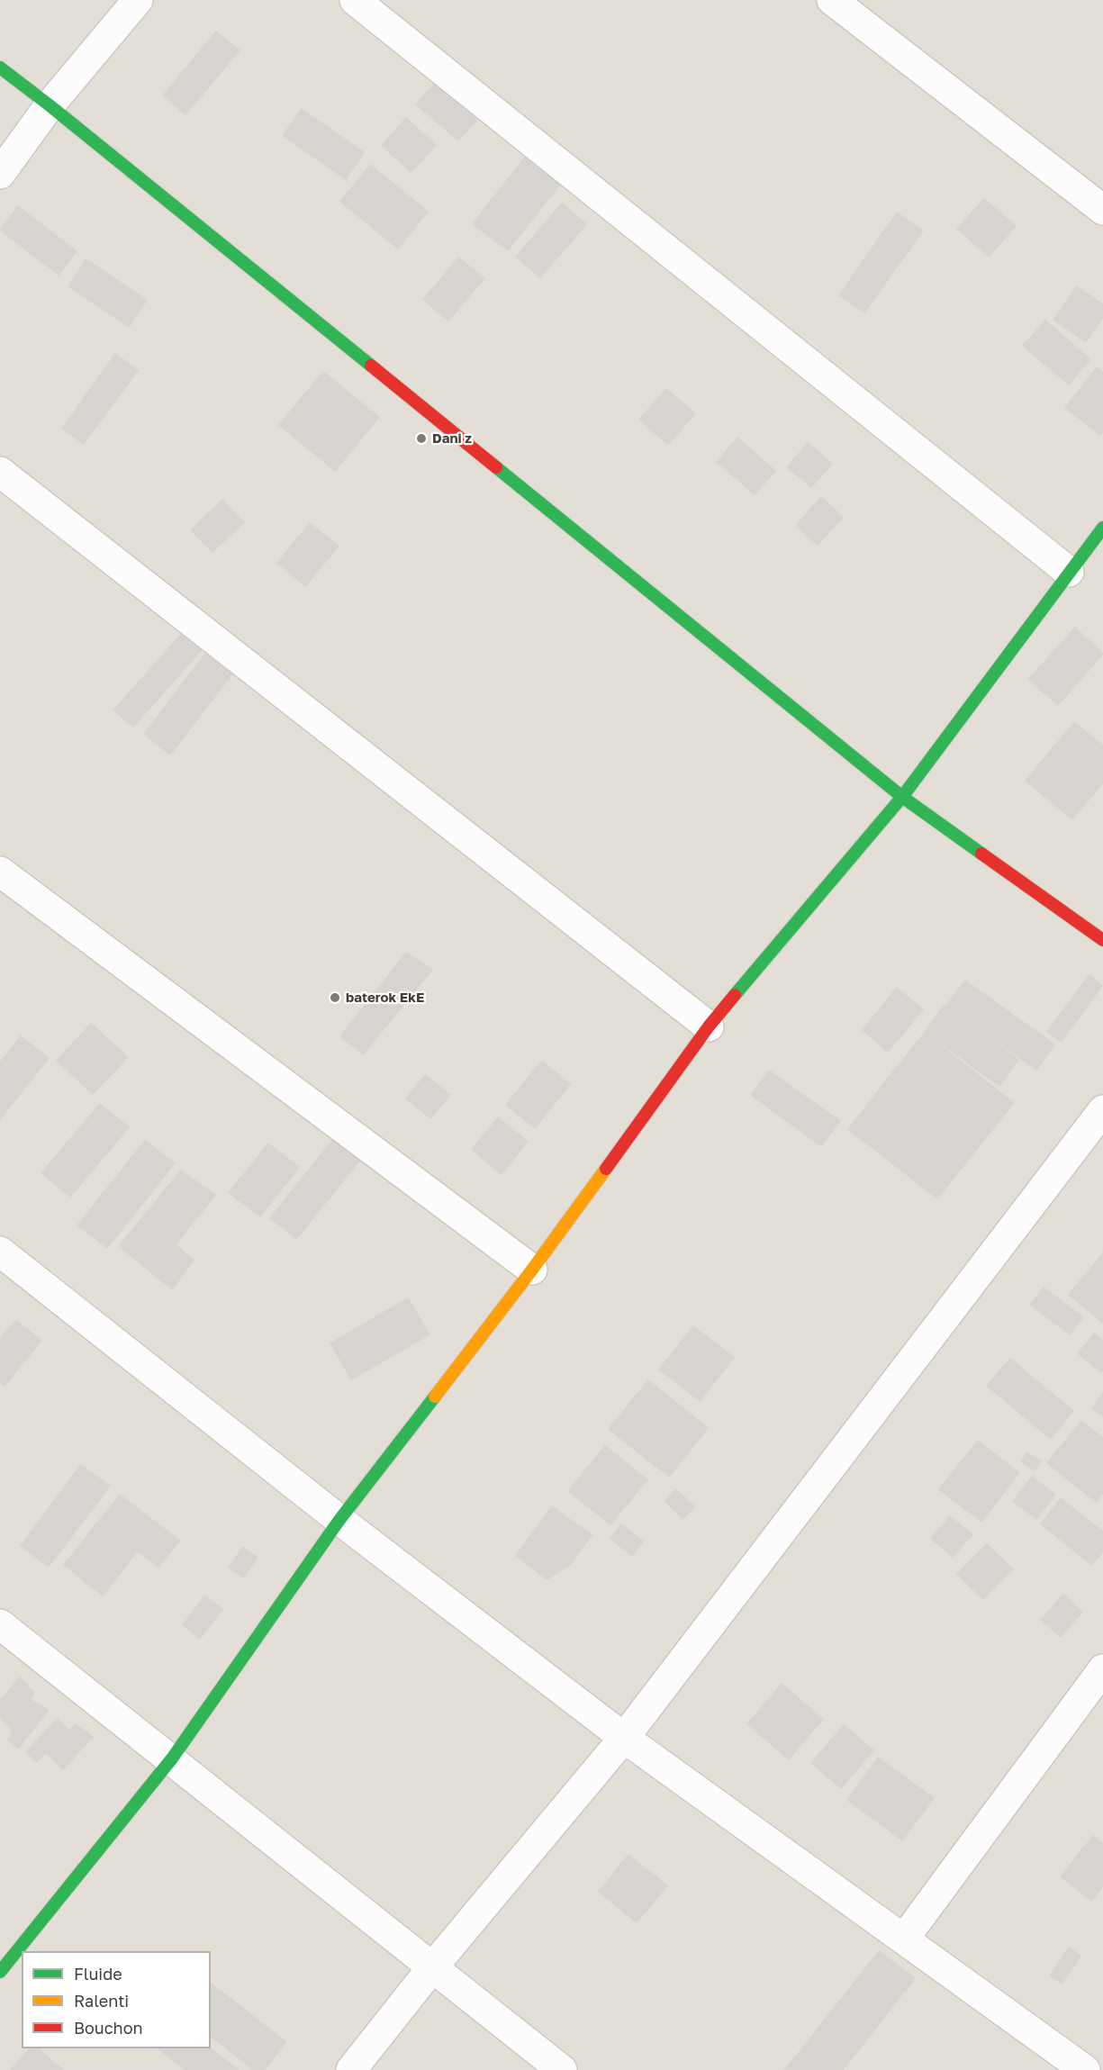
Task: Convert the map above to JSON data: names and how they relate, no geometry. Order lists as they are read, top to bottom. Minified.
{"places":["Dani z","baterok EkE"],"legend":["Fluide","Ralenti","Bouchon"]}
